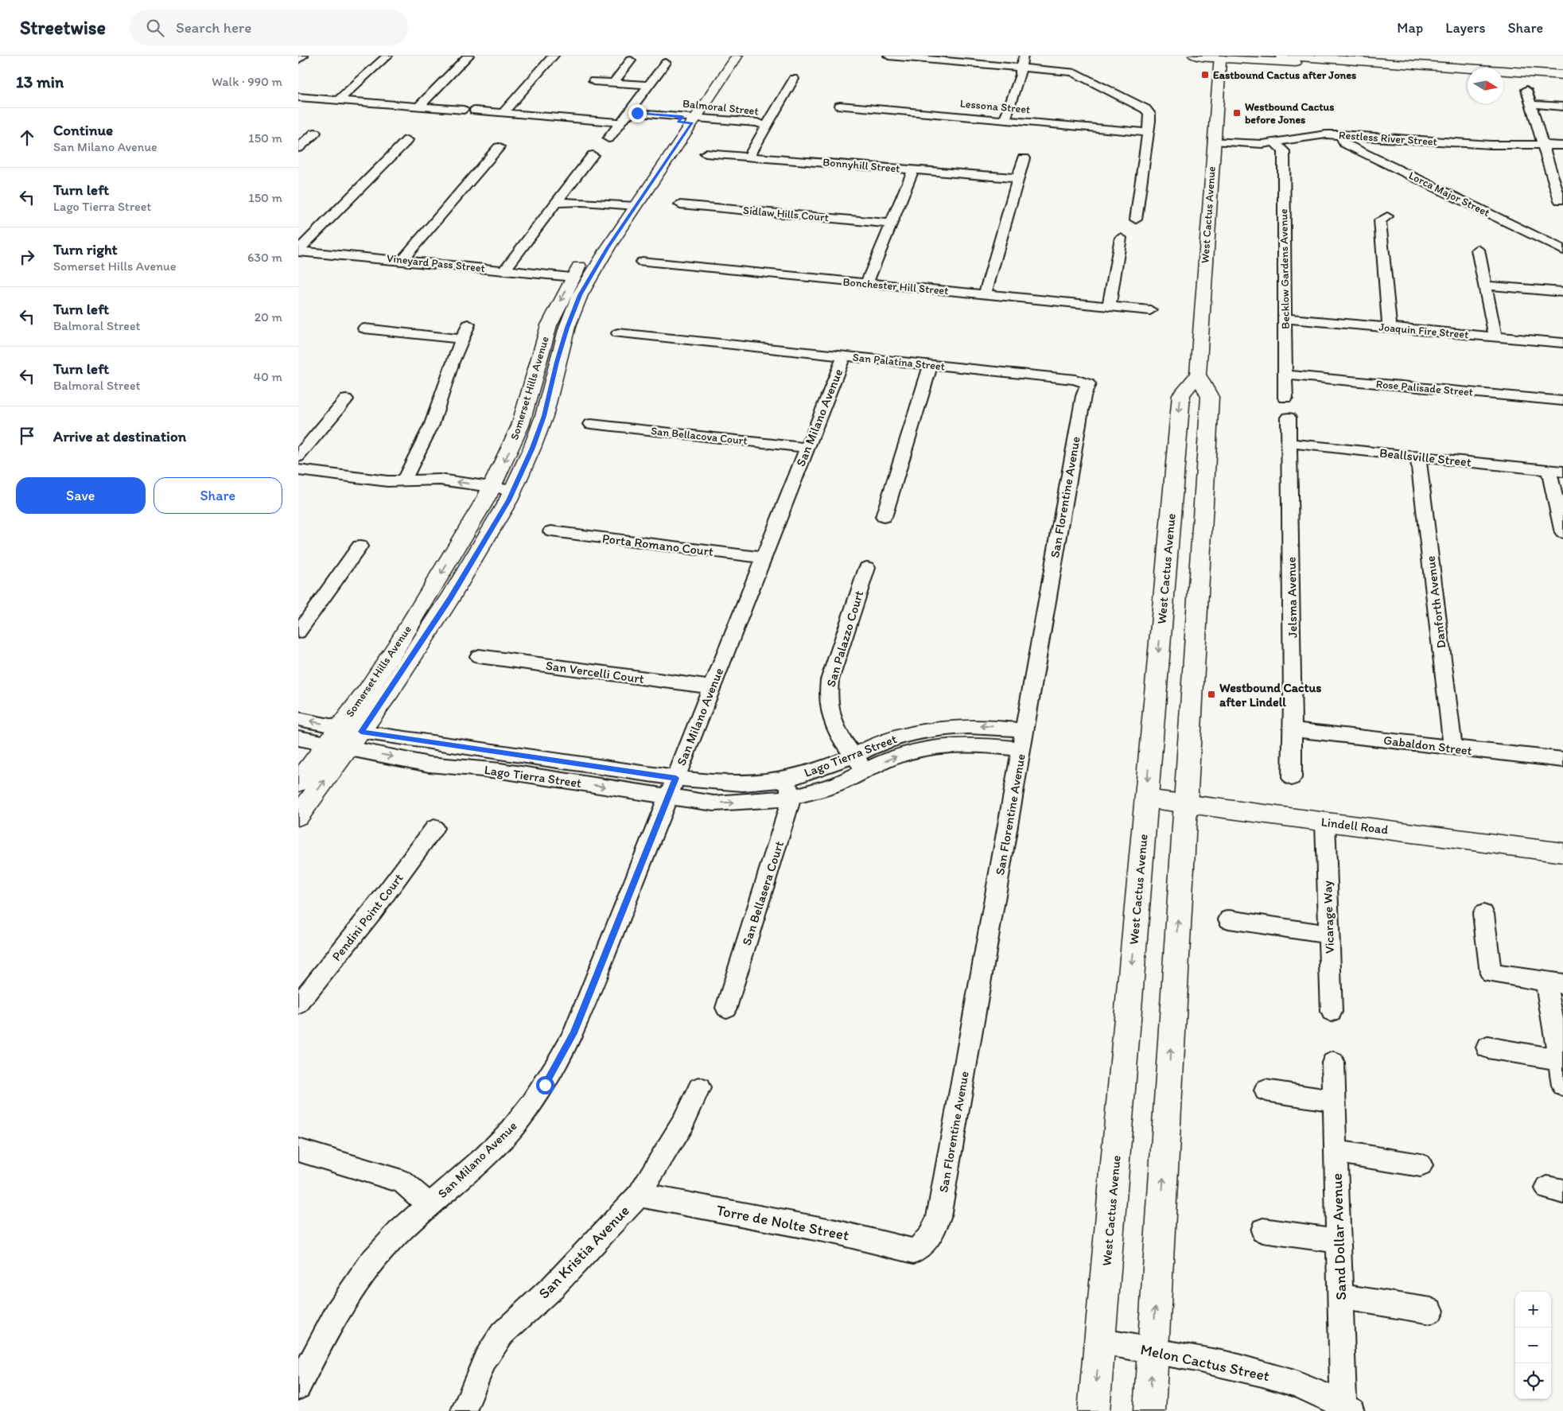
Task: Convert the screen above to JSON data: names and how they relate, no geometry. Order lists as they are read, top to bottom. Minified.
{"streets":{"main road":["West Cactus Avenue","Somerset Hills Avenue","Lindell Road"],"street":["Lessona Street","Balmoral Street","Restless River Street","Bonnyhill Street","Lorca Major Street","Sidlaw Hills Court","Vineyard Pass Street","Becklow Gardens Avenue","Bonchester Hill Street","Joaquin Fire Street","San Palatina Street","Rose Palisade Street","San Milano Avenue","San Bellacova Court","Beallsville Street","San Florentine Avenue","Porta Romano Court","Jelsma Avenue","Danforth Avenue","San Palazzo Court","San Vercelli Court","Gabaldon Street","Lago Tierra Street","San Bellasera Court","Pendini Point Court","Vicarage Way","Torre de Nolte Street","Sand Dollar Avenue","San Kristia Avenue","Melon Cactus Street"]},"crossings":[["Balmoral Street","Somerset Hills Avenue"],["Restless River Street","Lorca Major Street"],["Restless River Street","West Cactus Avenue"],["Restless River Street","Becklow Gardens Avenue"],["West Cactus Avenue","Lindell Road"],["West Cactus Avenue","Melon Cactus Street"],["Vineyard Pass Street","Somerset Hills Avenue"],["Becklow Gardens Avenue","Joaquin Fire Street"],["Becklow Gardens Avenue","Rose Palisade Street"],["San Palatina Street","San Milano Avenue"],["San Palatina Street","San Florentine Avenue"],["Somerset Hills Avenue","Lago Tierra Street"],["San Milano Avenue","San Bellacova Court"],["San Milano Avenue","Porta Romano Court"],["San Milano Avenue","San Vercelli Court"],["San Milano Avenue","Lago Tierra Street"],["Beallsville Street","Jelsma Avenue"],["Beallsville Street","Danforth Avenue"],["San Florentine Avenue","Lago Tierra Street"],["San Florentine Avenue","Torre de Nolte Street"],["Jelsma Avenue","Gabaldon Street"],["Danforth Avenue","Gabaldon Street"],["San Palazzo Court","Lago Tierra Street"],["Lago Tierra Street","San Bellasera Court"],["Lindell Road","Vicarage Way"],["Torre de Nolte Street","San Kristia Avenue"],["Sand Dollar Avenue","Melon Cactus Street"]],"places":{"transit":["Eastbound Cactus after Jones","Westbound Cactus before Jones","Westbound Cactus after Lindell"]},"north":"right","page":{"header":"Streetwise","search":"Search here","nav":["Map","Layers","Share"],"heading":["13 min","Walk · 990 m"],"list":[["Continue","San Milano Avenue","150 m"],["Turn left","Lago Tierra Street","150 m"],["Turn right","Somerset Hills Avenue","630 m"],["Turn left","Balmoral Street","20 m"],["Turn left","Balmoral Street","40 m"],"Arrive at destination"],"buttons":["Save","Share"],"map_buttons":["+","−"]}}
